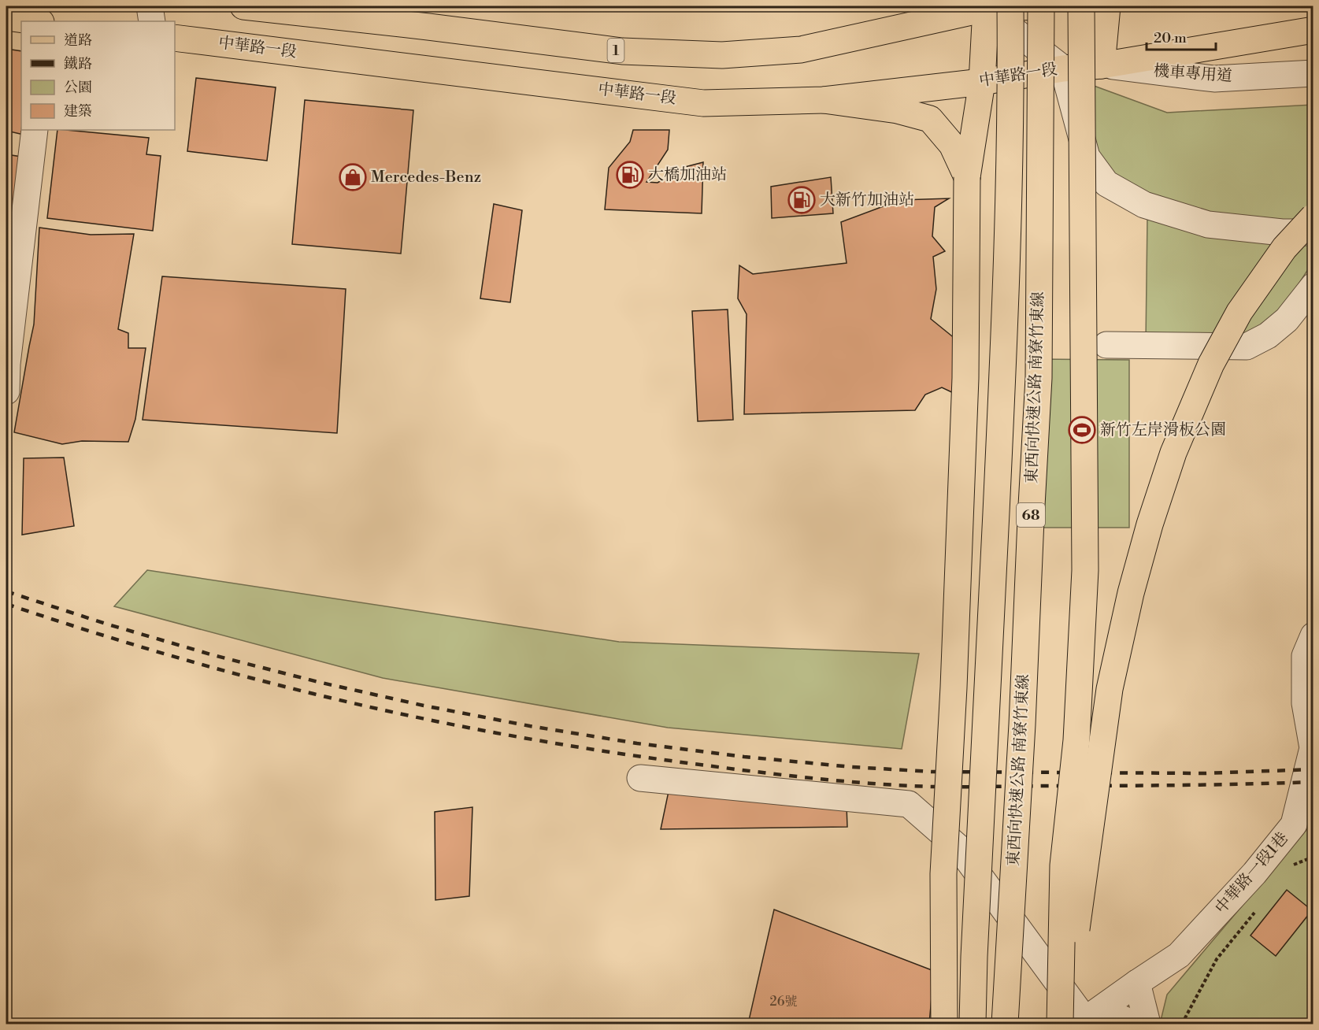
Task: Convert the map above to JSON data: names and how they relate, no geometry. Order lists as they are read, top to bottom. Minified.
{"streets":{"main road":["中華路一段","1","東西向快速公路 南寮竹東線","68"],"street":["機車專用道","中華路一段1巷"]},"crossings":[["中華路一段","機車專用道"],["1","68"]],"places":{"fuel station":["大橋加油站","大新竹加油站"],"shop":["Mercedes-Benz"],"sports":["新竹左岸滑板公園"]},"house_numbers":["26號"],"legend":["道路","鐵路","公園","建築"],"scale_bar":"20 m"}
